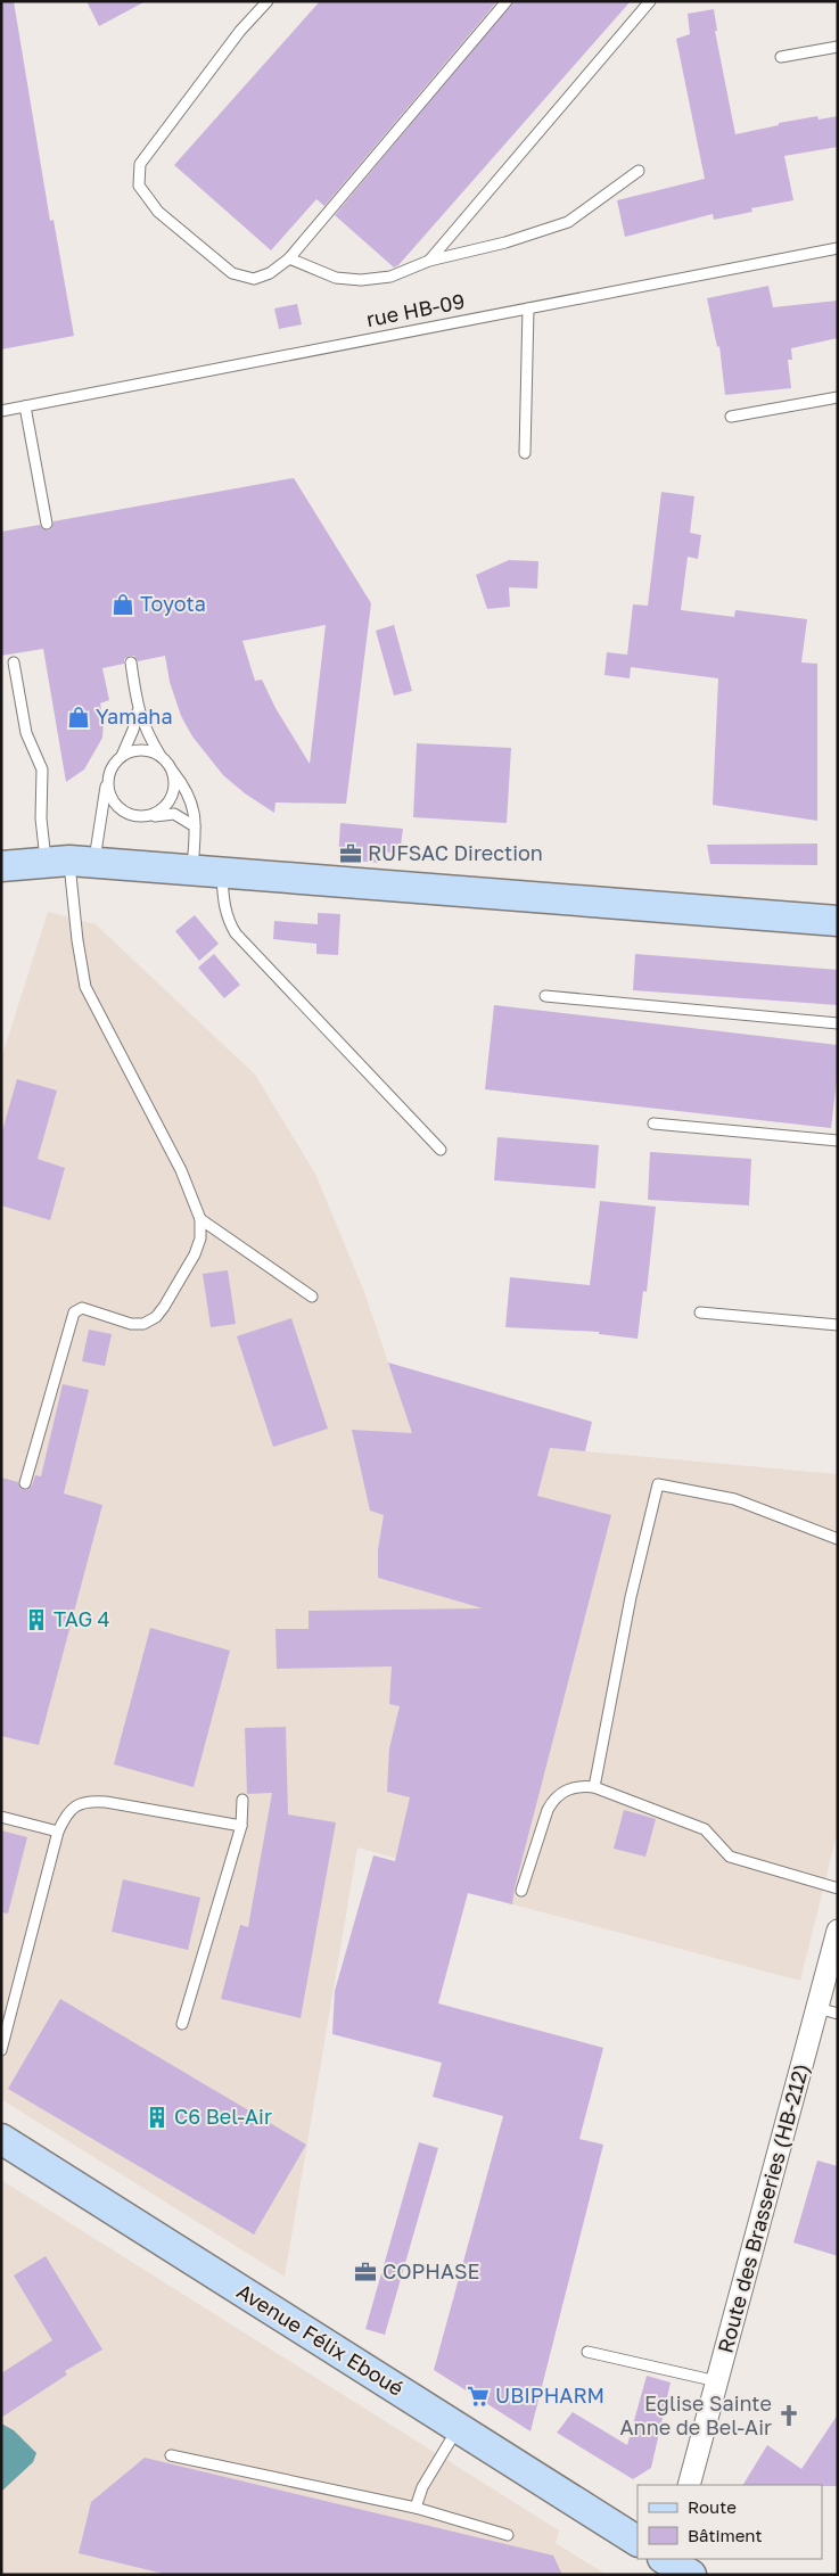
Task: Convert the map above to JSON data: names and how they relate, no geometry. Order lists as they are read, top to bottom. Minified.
{"streets":{"street":["Route des Brasseries (HB-212)","Avenue Félix Eboué"],"lane":["rue HB-09"]},"places":{"shop":["Toyota","Yamaha"],"office":["RUFSAC Direction","COPHASE"],"building":["TAG 4","C6 Bel-Air"],"supermarket":["UBIPHARM"],"church":["Eglise Sainte Anne de Bel-Air"]},"legend":["Route","Bâtiment"]}
